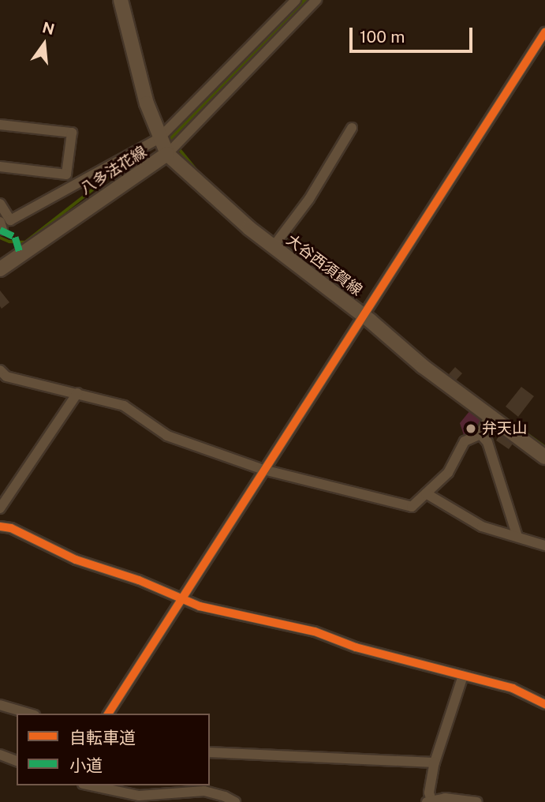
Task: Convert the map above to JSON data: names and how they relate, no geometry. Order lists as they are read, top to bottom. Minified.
{"streets":{"main road":["八多法花線","大谷西須賀線"]},"crossings":[["八多法花線","大谷西須賀線"]],"places":["弁天山"],"legend":["自転車道","小道"],"scale_bar":"100 m","north":"top"}
